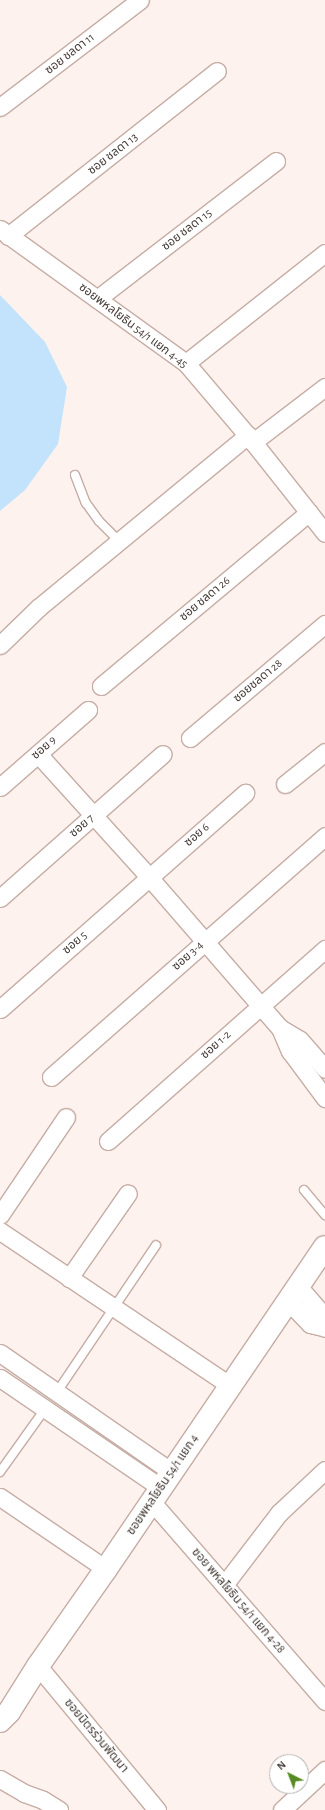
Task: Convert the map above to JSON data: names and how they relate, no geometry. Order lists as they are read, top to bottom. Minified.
{"streets":{"street":["ซอย ชลดา 11","ซอย ชลดา 13","ซอย ชลดา 15","ซอยพหลโยธิน 54/1 แยก 4-45","ซอย ชลดา 26","ซอยชลดา 28","ซอย 9","ซอย 7","ซอย 6","ซอย 5","ซอย 3-4","ซอย 1-2","ซอยพหลโยธิน 54/1 แยก 4","ซอย พหลโยธิน 54/1 แยก 4-28","ซอยมิตรร่วมพัฒนา"]},"crossings":[["ซอย ชลดา 13","ซอยพหลโยธิน 54/1 แยก 4-45"],["ซอย ชลดา 15","ซอยพหลโยธิน 54/1 แยก 4-45"],["ซอยพหลโยธิน 54/1 แยก 4-45","ซอย ชลดา 26"],["ซอย 6","ซอย 5"],["ซอยพหลโยธิน 54/1 แยก 4","ซอย พหลโยธิน 54/1 แยก 4-28"],["ซอยพหลโยธิน 54/1 แยก 4","ซอยมิตรร่วมพัฒนา"]],"north":"top left"}
